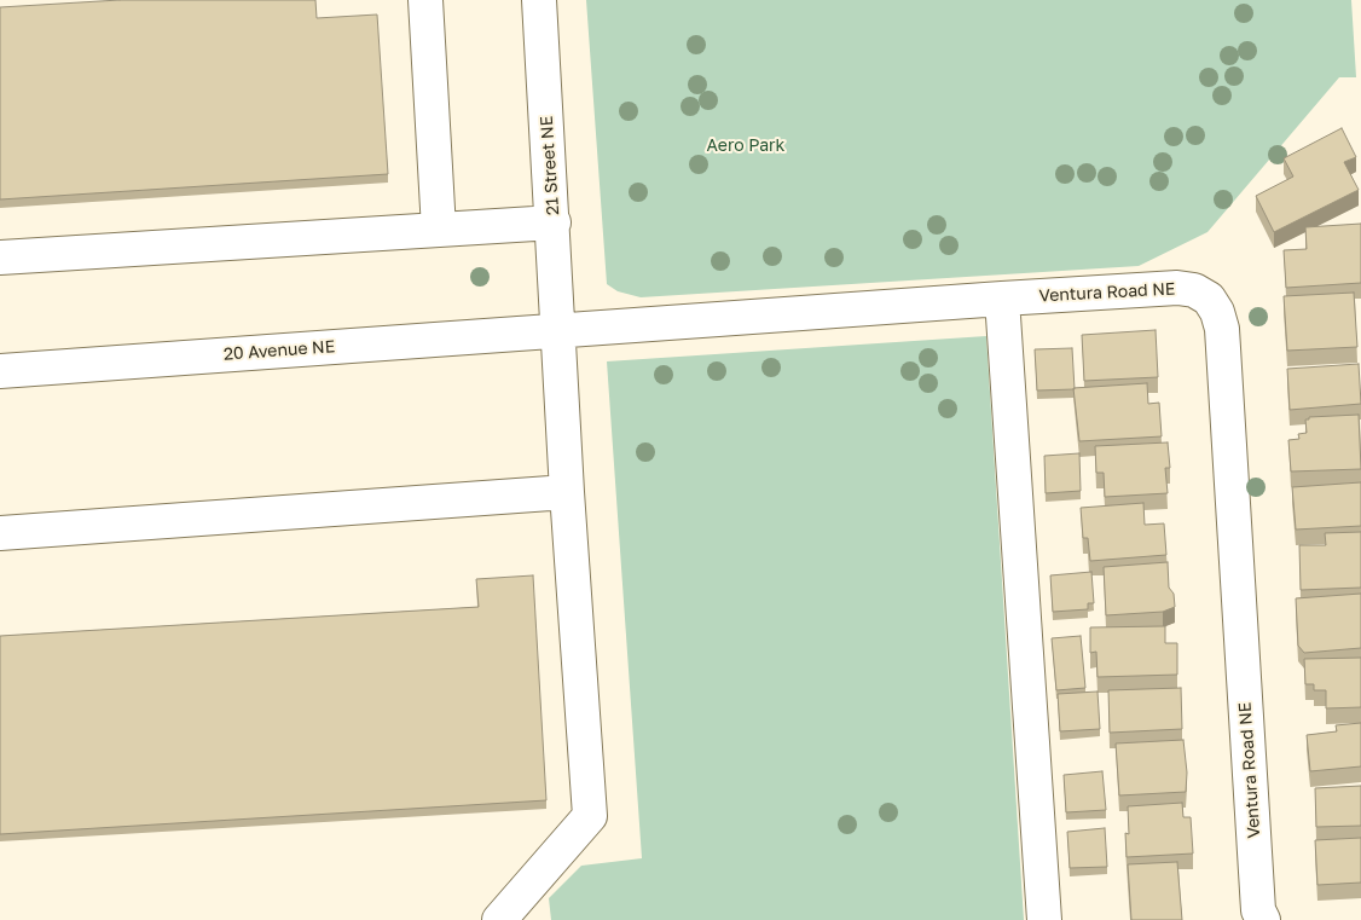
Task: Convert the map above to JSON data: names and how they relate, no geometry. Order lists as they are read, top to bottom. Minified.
{"streets":{"street":["21 Street NE","Ventura Road NE","20 Avenue NE"]},"crossings":[["21 Street NE","Ventura Road NE"],["21 Street NE","20 Avenue NE"],["Ventura Road NE","20 Avenue NE"]],"parks":["Aero Park"]}
